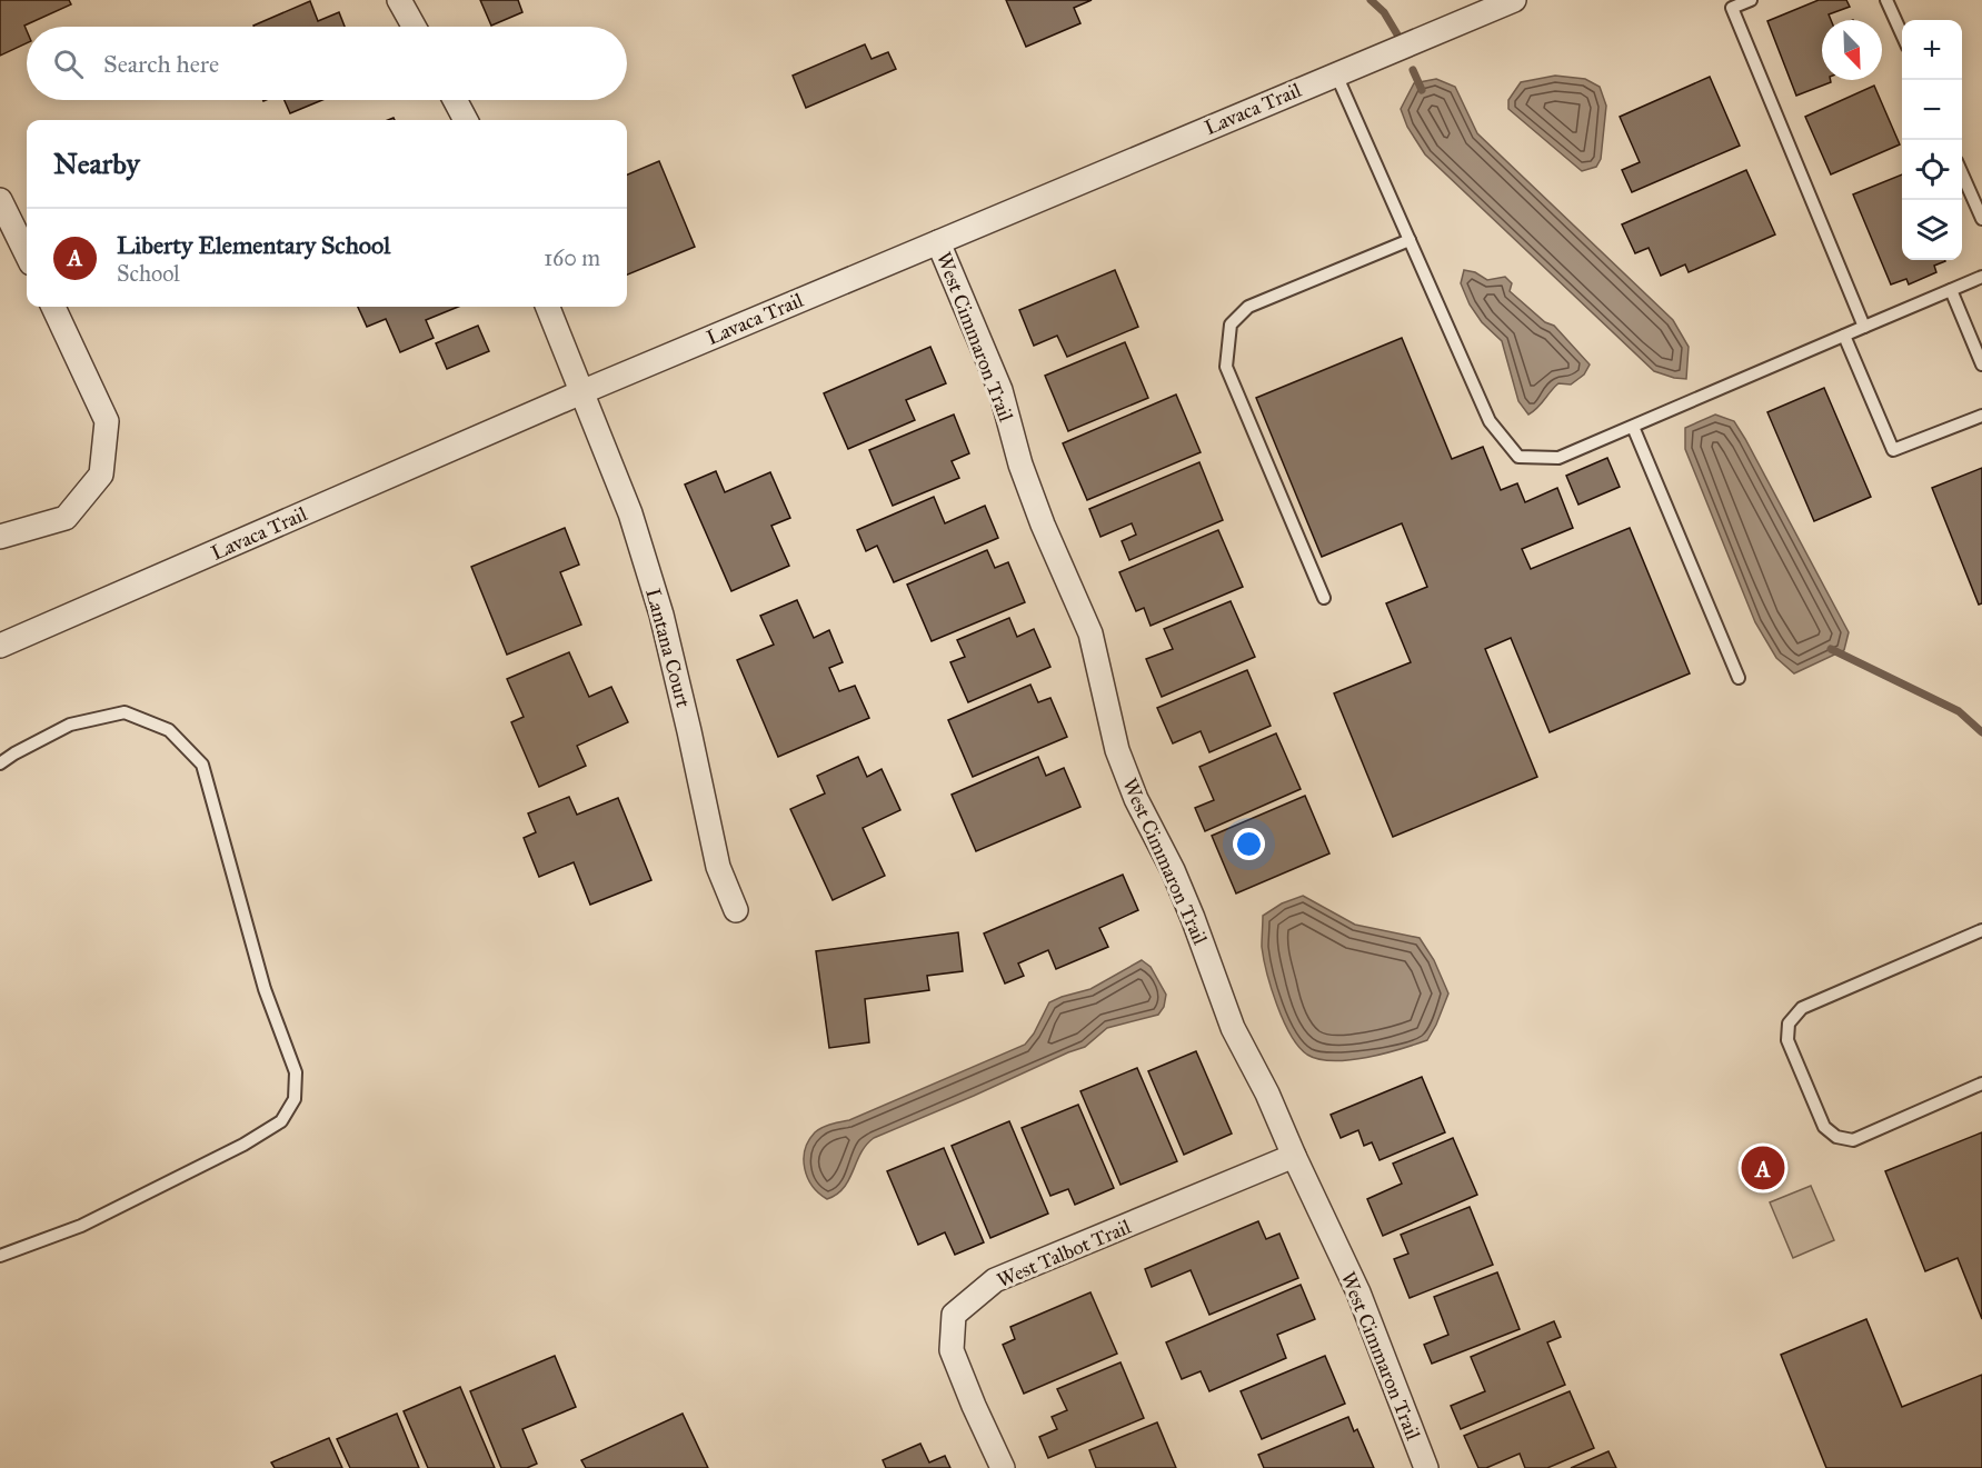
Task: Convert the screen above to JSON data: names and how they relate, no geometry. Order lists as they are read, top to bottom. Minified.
{"streets":{"street":["Lavaca Trail","West Cimmaron Trail","Lantana Court","West Talbot Trail"]},"crossings":[["Lavaca Trail","West Cimmaron Trail"],["Lavaca Trail","Lantana Court"],["West Cimmaron Trail","West Talbot Trail"]],"north":"bottom right","page":{"map_buttons":["+","−"],"search":"Search here","heading":"Nearby","list":[{"mark":"A","name":"Liberty Elementary School","note":"School","value":"160 m"}],"pins":"A"}}
